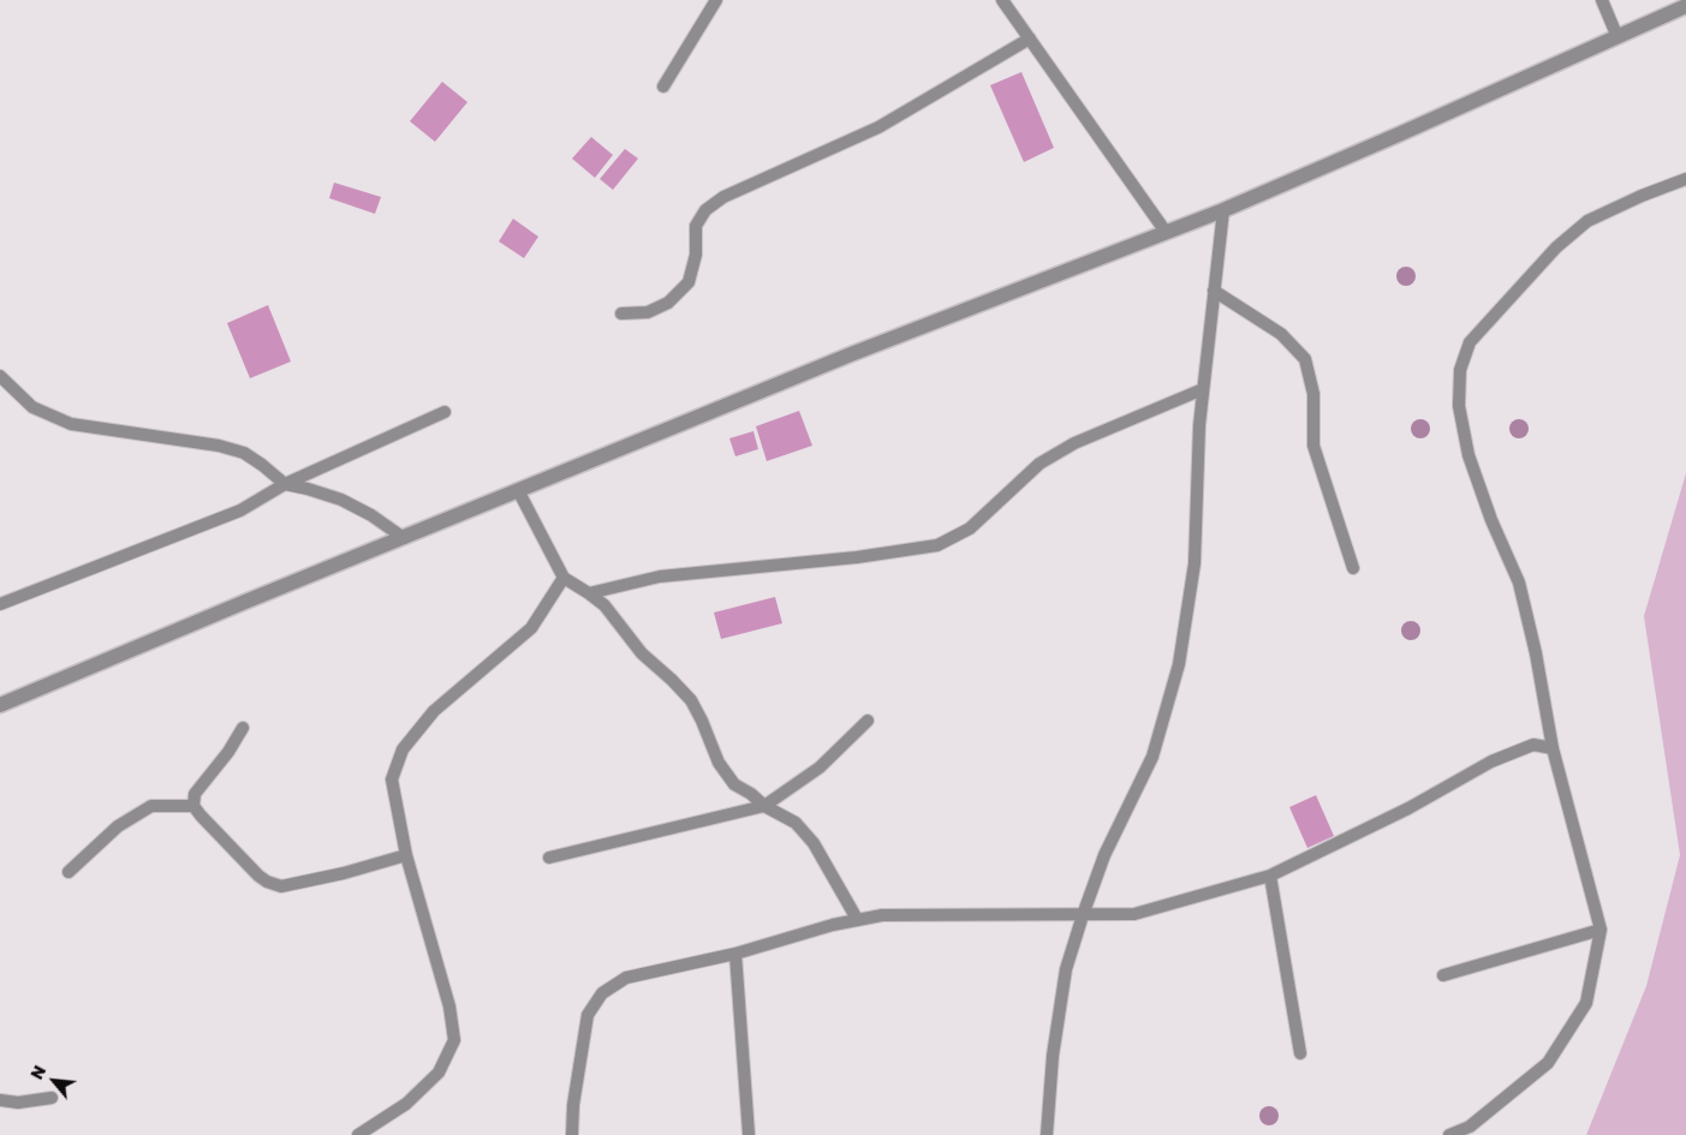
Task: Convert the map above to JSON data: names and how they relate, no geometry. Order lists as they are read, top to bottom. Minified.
{"north":"top left"}
